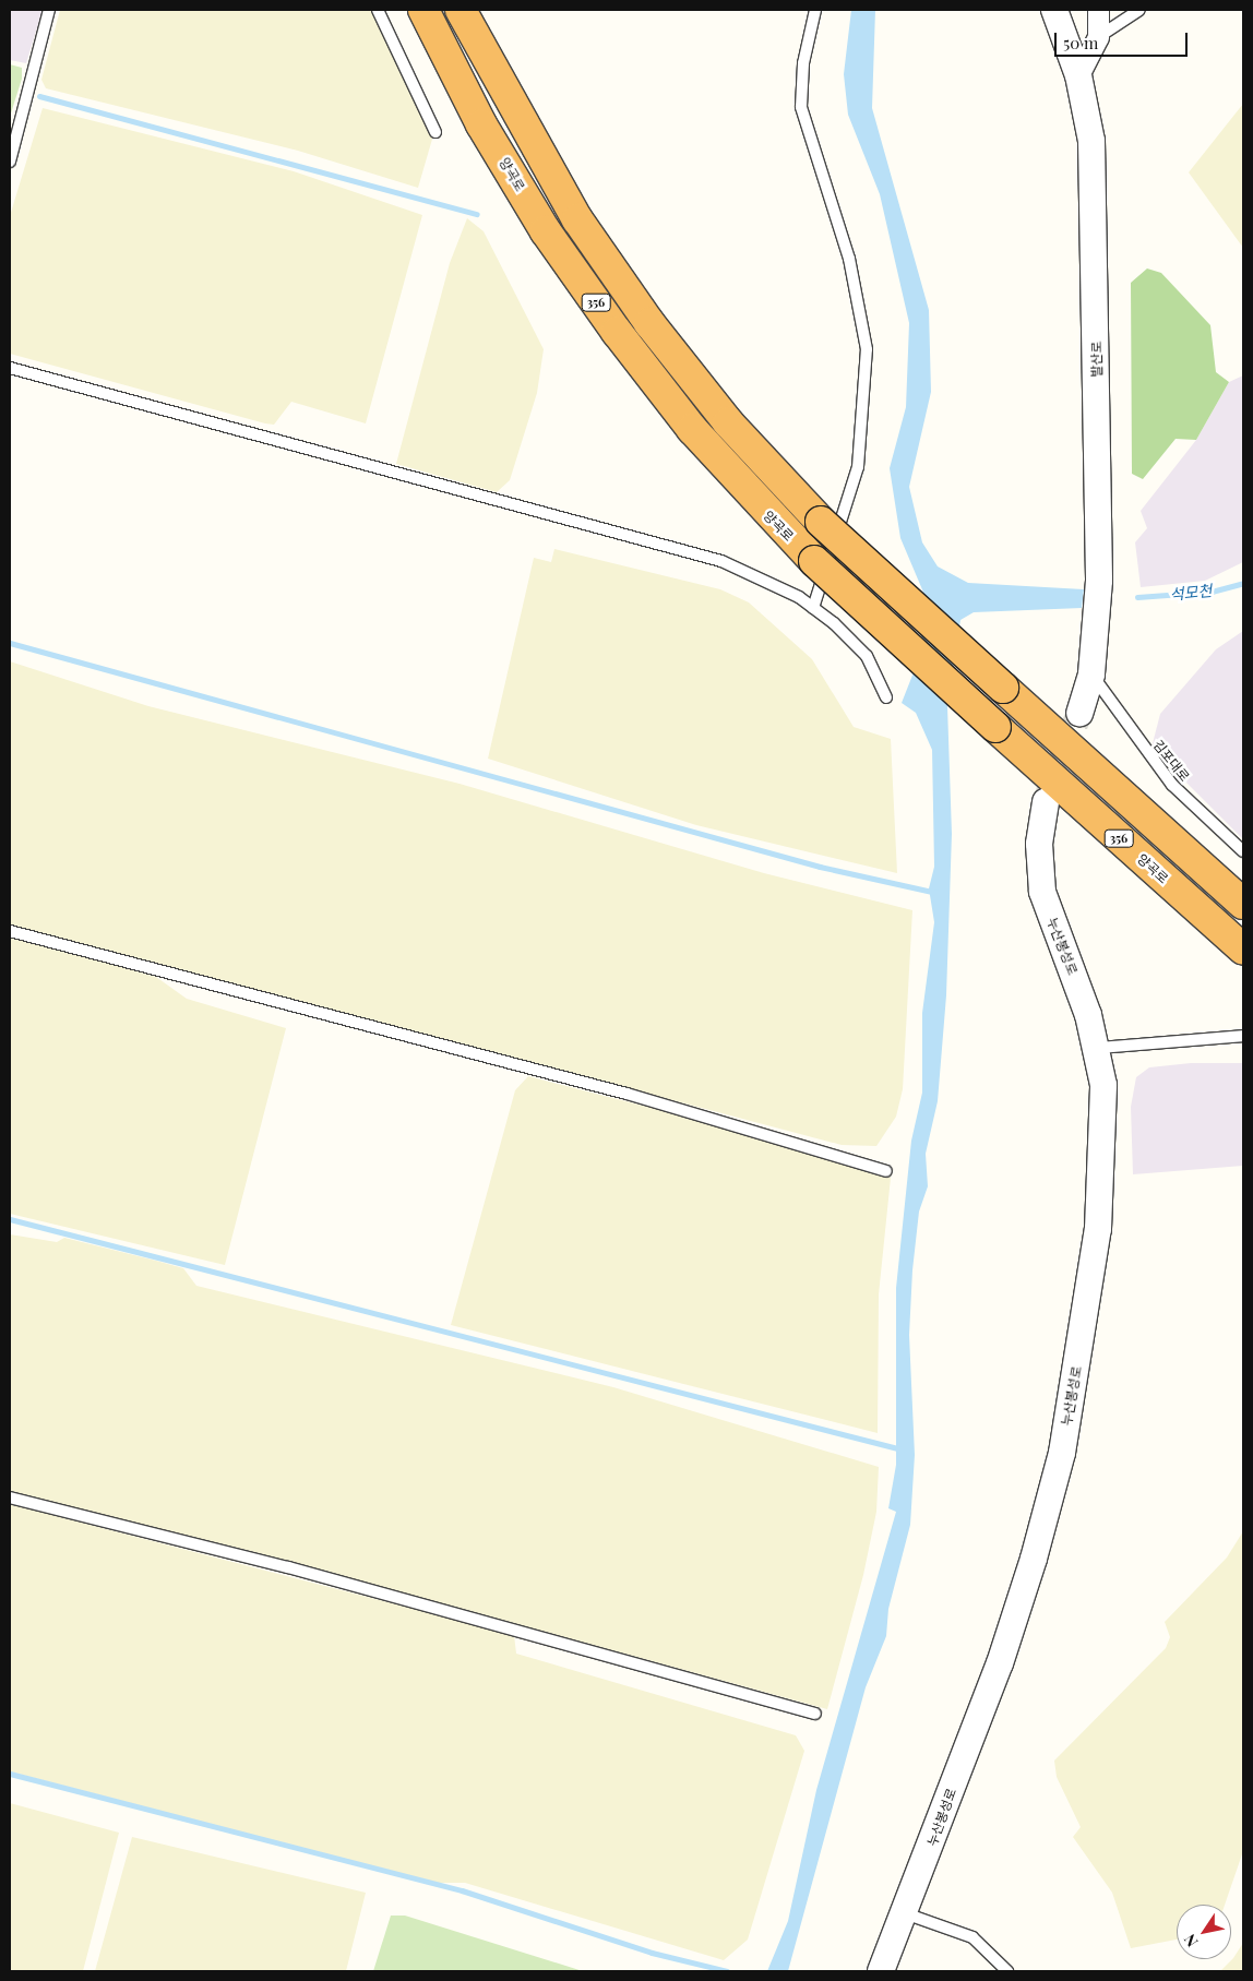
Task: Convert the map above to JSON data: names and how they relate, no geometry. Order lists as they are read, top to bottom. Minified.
{"streets":{"highway":["양곡로","356"],"street":["발산로","누산봉성로"],"lane":["김포대로"]},"crossings":[["발산로","김포대로"]],"water":["석모천"],"scale_bar":"50 m","north":"bottom left"}
